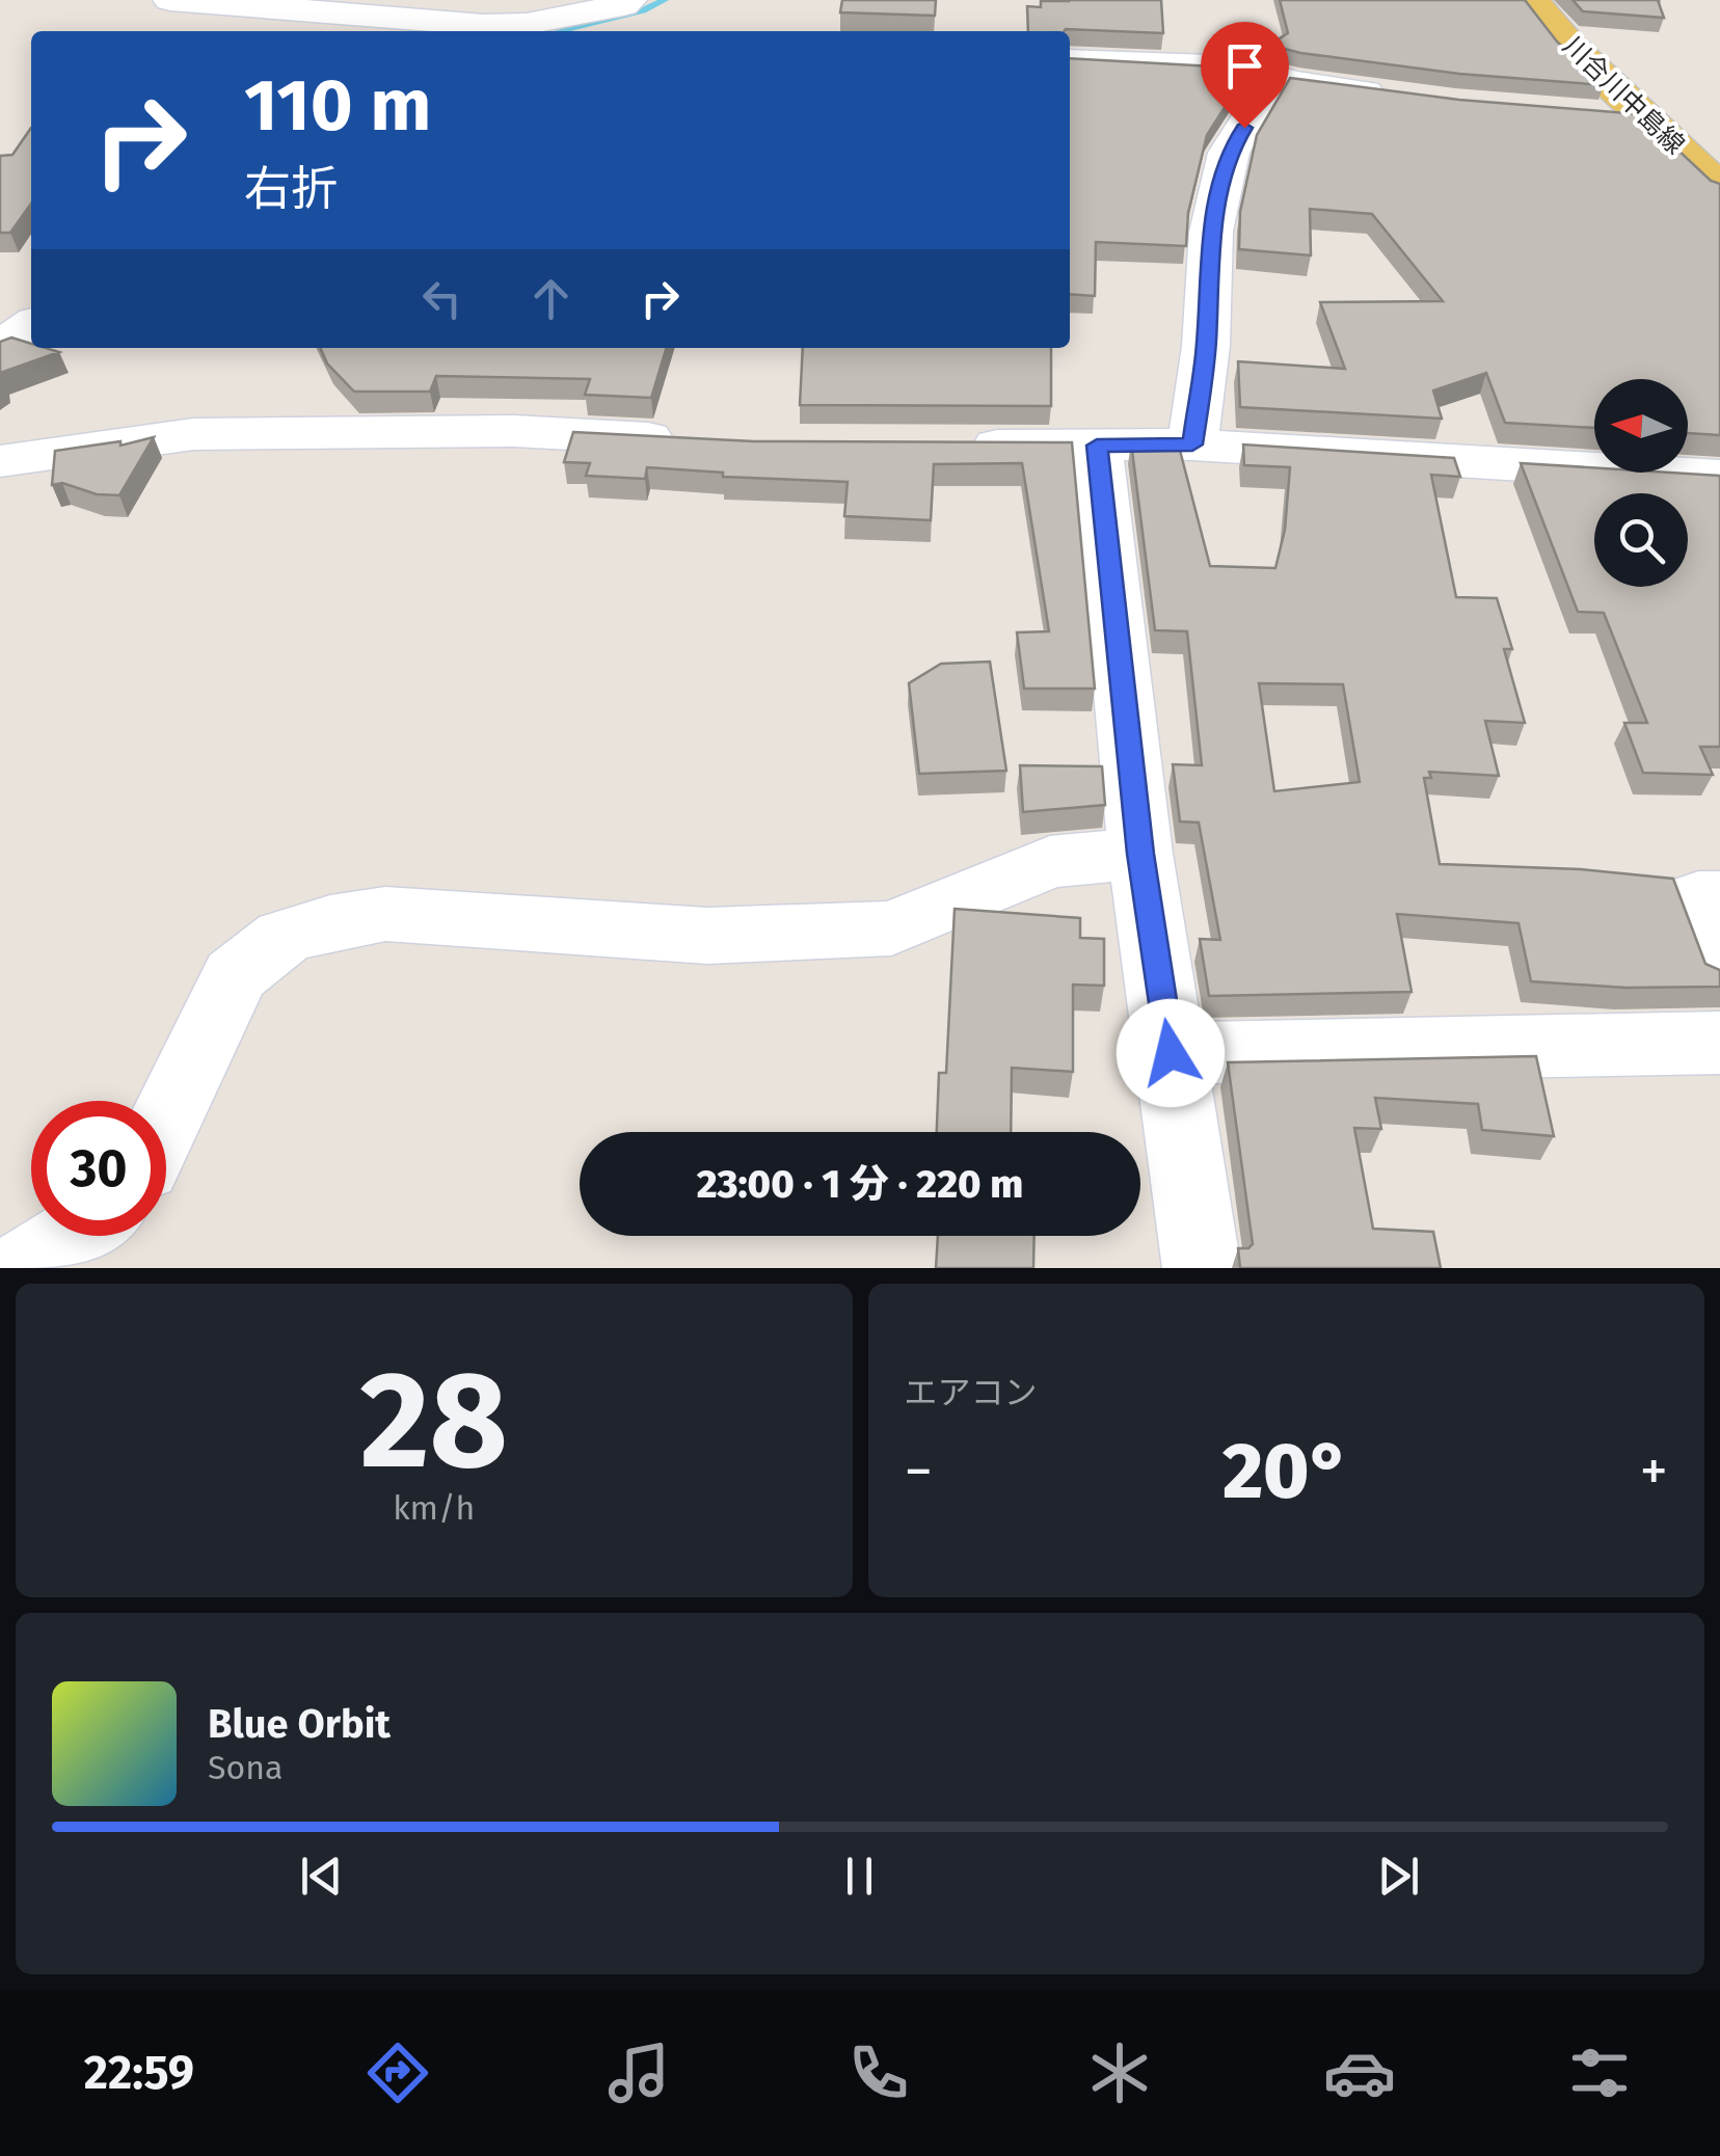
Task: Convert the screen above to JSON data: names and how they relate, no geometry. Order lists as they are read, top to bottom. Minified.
{"streets":{"main road":["川合川中島線"]},"north":"left","page":{"turn":["110 m","右折"],"limit":"30","trip":"23:00 · 1 分 · 220 m","tile":[["28","km/h"],"エアコン"],"heat":["−","20°","+"],"song":["Blue Orbit","Sona"],"tabs":"22:59"}}
